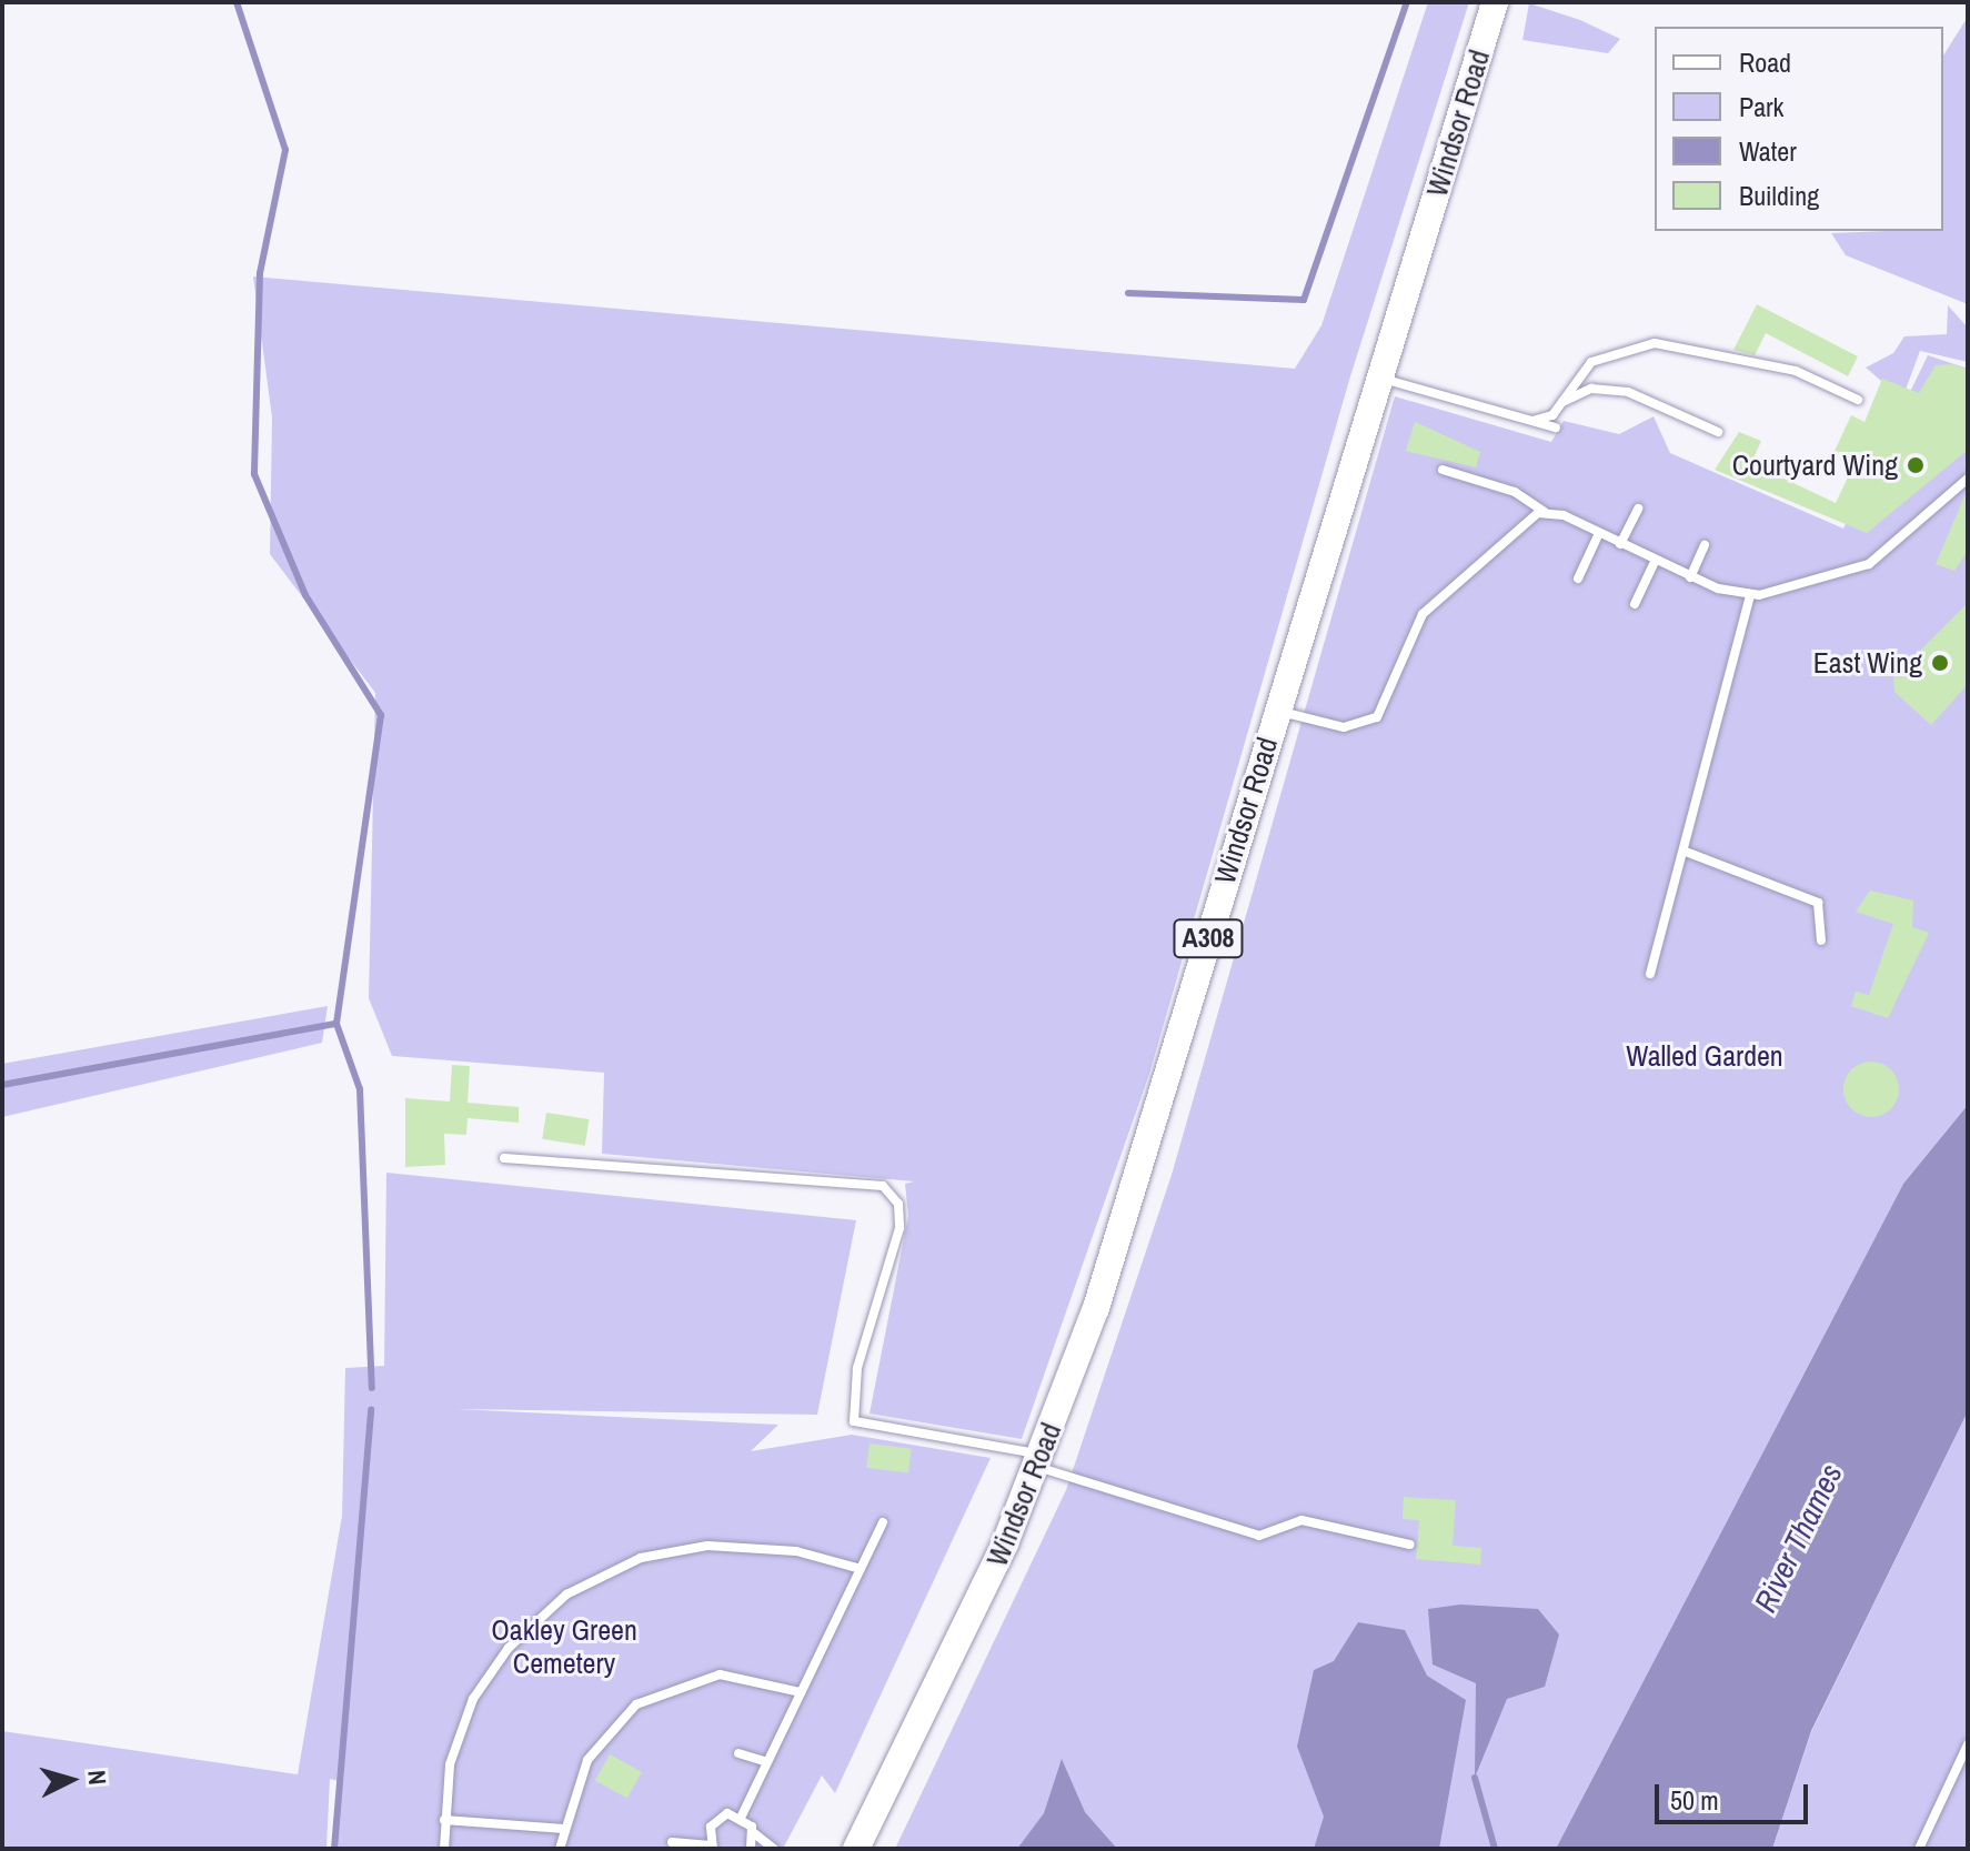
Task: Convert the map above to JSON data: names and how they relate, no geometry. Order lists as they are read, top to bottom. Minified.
{"streets":{"main road":["Windsor Road","A308"]},"water":["River Thames"],"parks":["Walled Garden","Oakley Green Cemetery"],"places":["Courtyard Wing","East Wing"],"legend":["Road","Park","Water","Building"],"scale_bar":"50 m","north":"right"}
